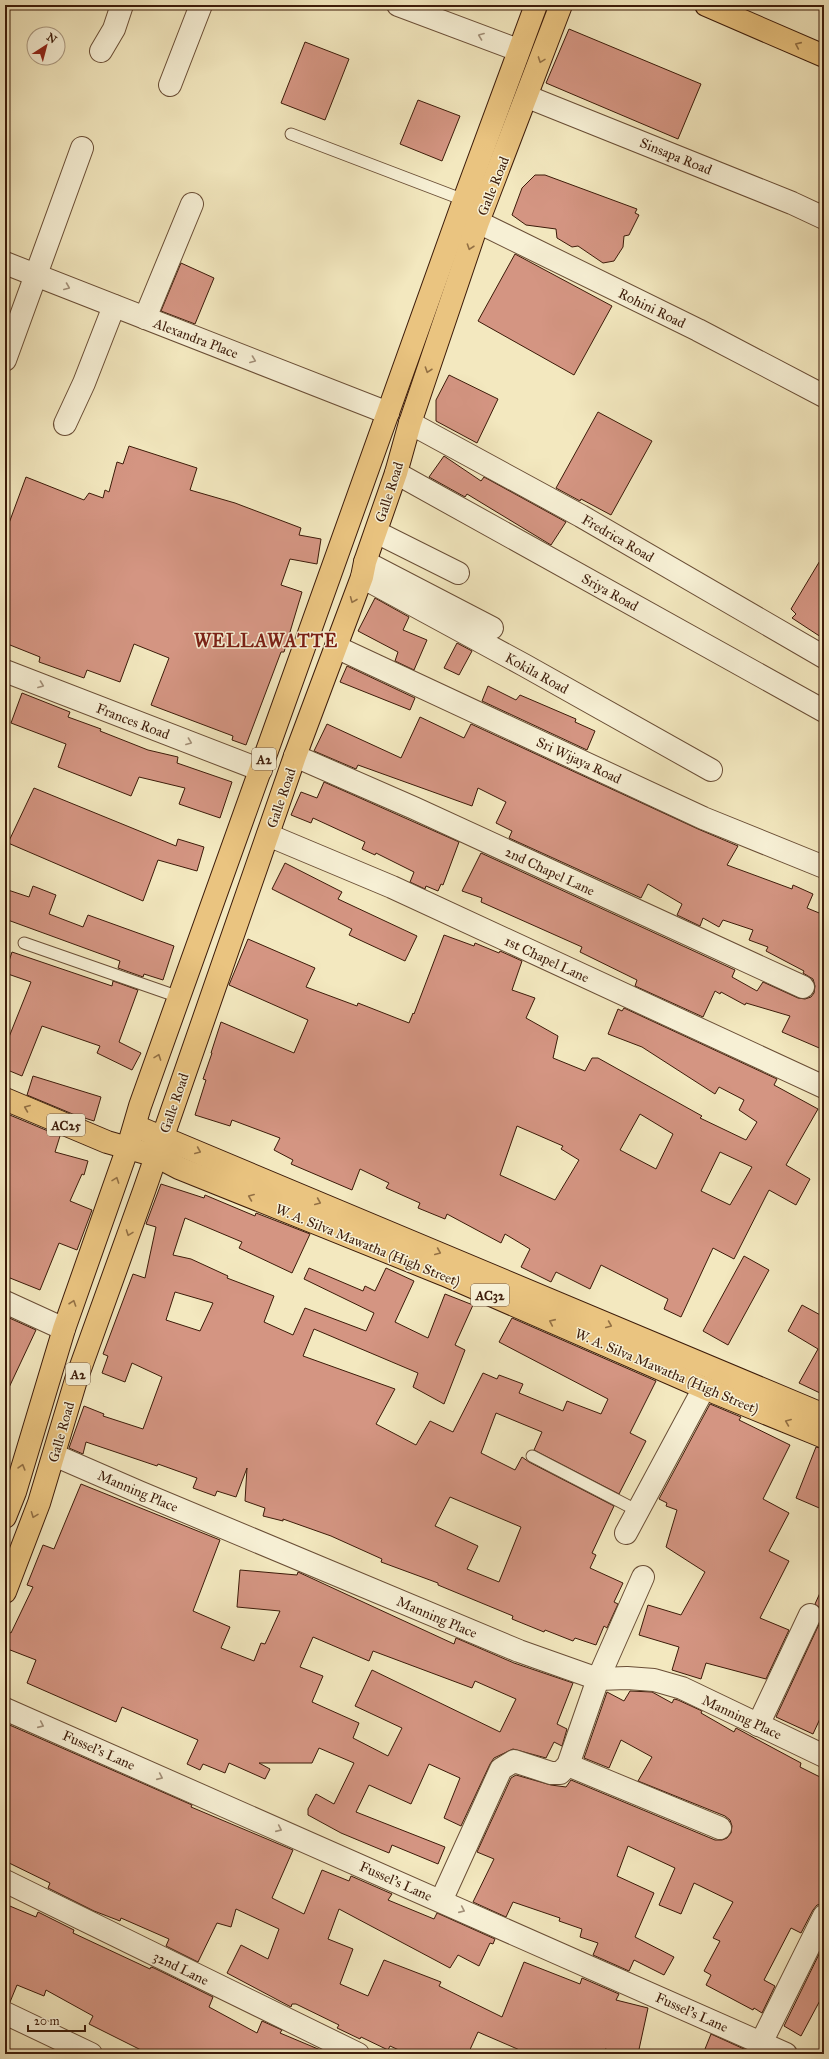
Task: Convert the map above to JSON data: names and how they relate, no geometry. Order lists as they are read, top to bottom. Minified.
{"streets":{"main road":["Galle Road","A2","AC25","W. A. Silva Mawatha (High Street)","AC32"],"street":["Sinsapa Road","Rohini Road","Alexandra Place","Fredrica Road","Sriya Road","Kokila Road","Frances Road","Sri Wijaya Road","2nd Chapel Lane","1st Chapel Lane","Manning Place","Fussel's Lane","32nd Lane"]},"crossings":[["Sinsapa Road","Galle Road"],["Galle Road","Rohini Road"],["Galle Road","Alexandra Place"],["Galle Road","Fredrica Road"],["Galle Road","Sriya Road"],["Galle Road","Kokila Road"],["Galle Road","Frances Road"],["Galle Road","Sri Wijaya Road"],["Galle Road","2nd Chapel Lane"],["Galle Road","1st Chapel Lane"],["Galle Road","AC25"],["Galle Road","W. A. Silva Mawatha (High Street)"],["Galle Road","Manning Place"]],"one_way":["Alexandra Place","Frances Road","Fussel's Lane"],"districts":["WELLAWATTE"],"scale_bar":"20 m","north":"top right"}
